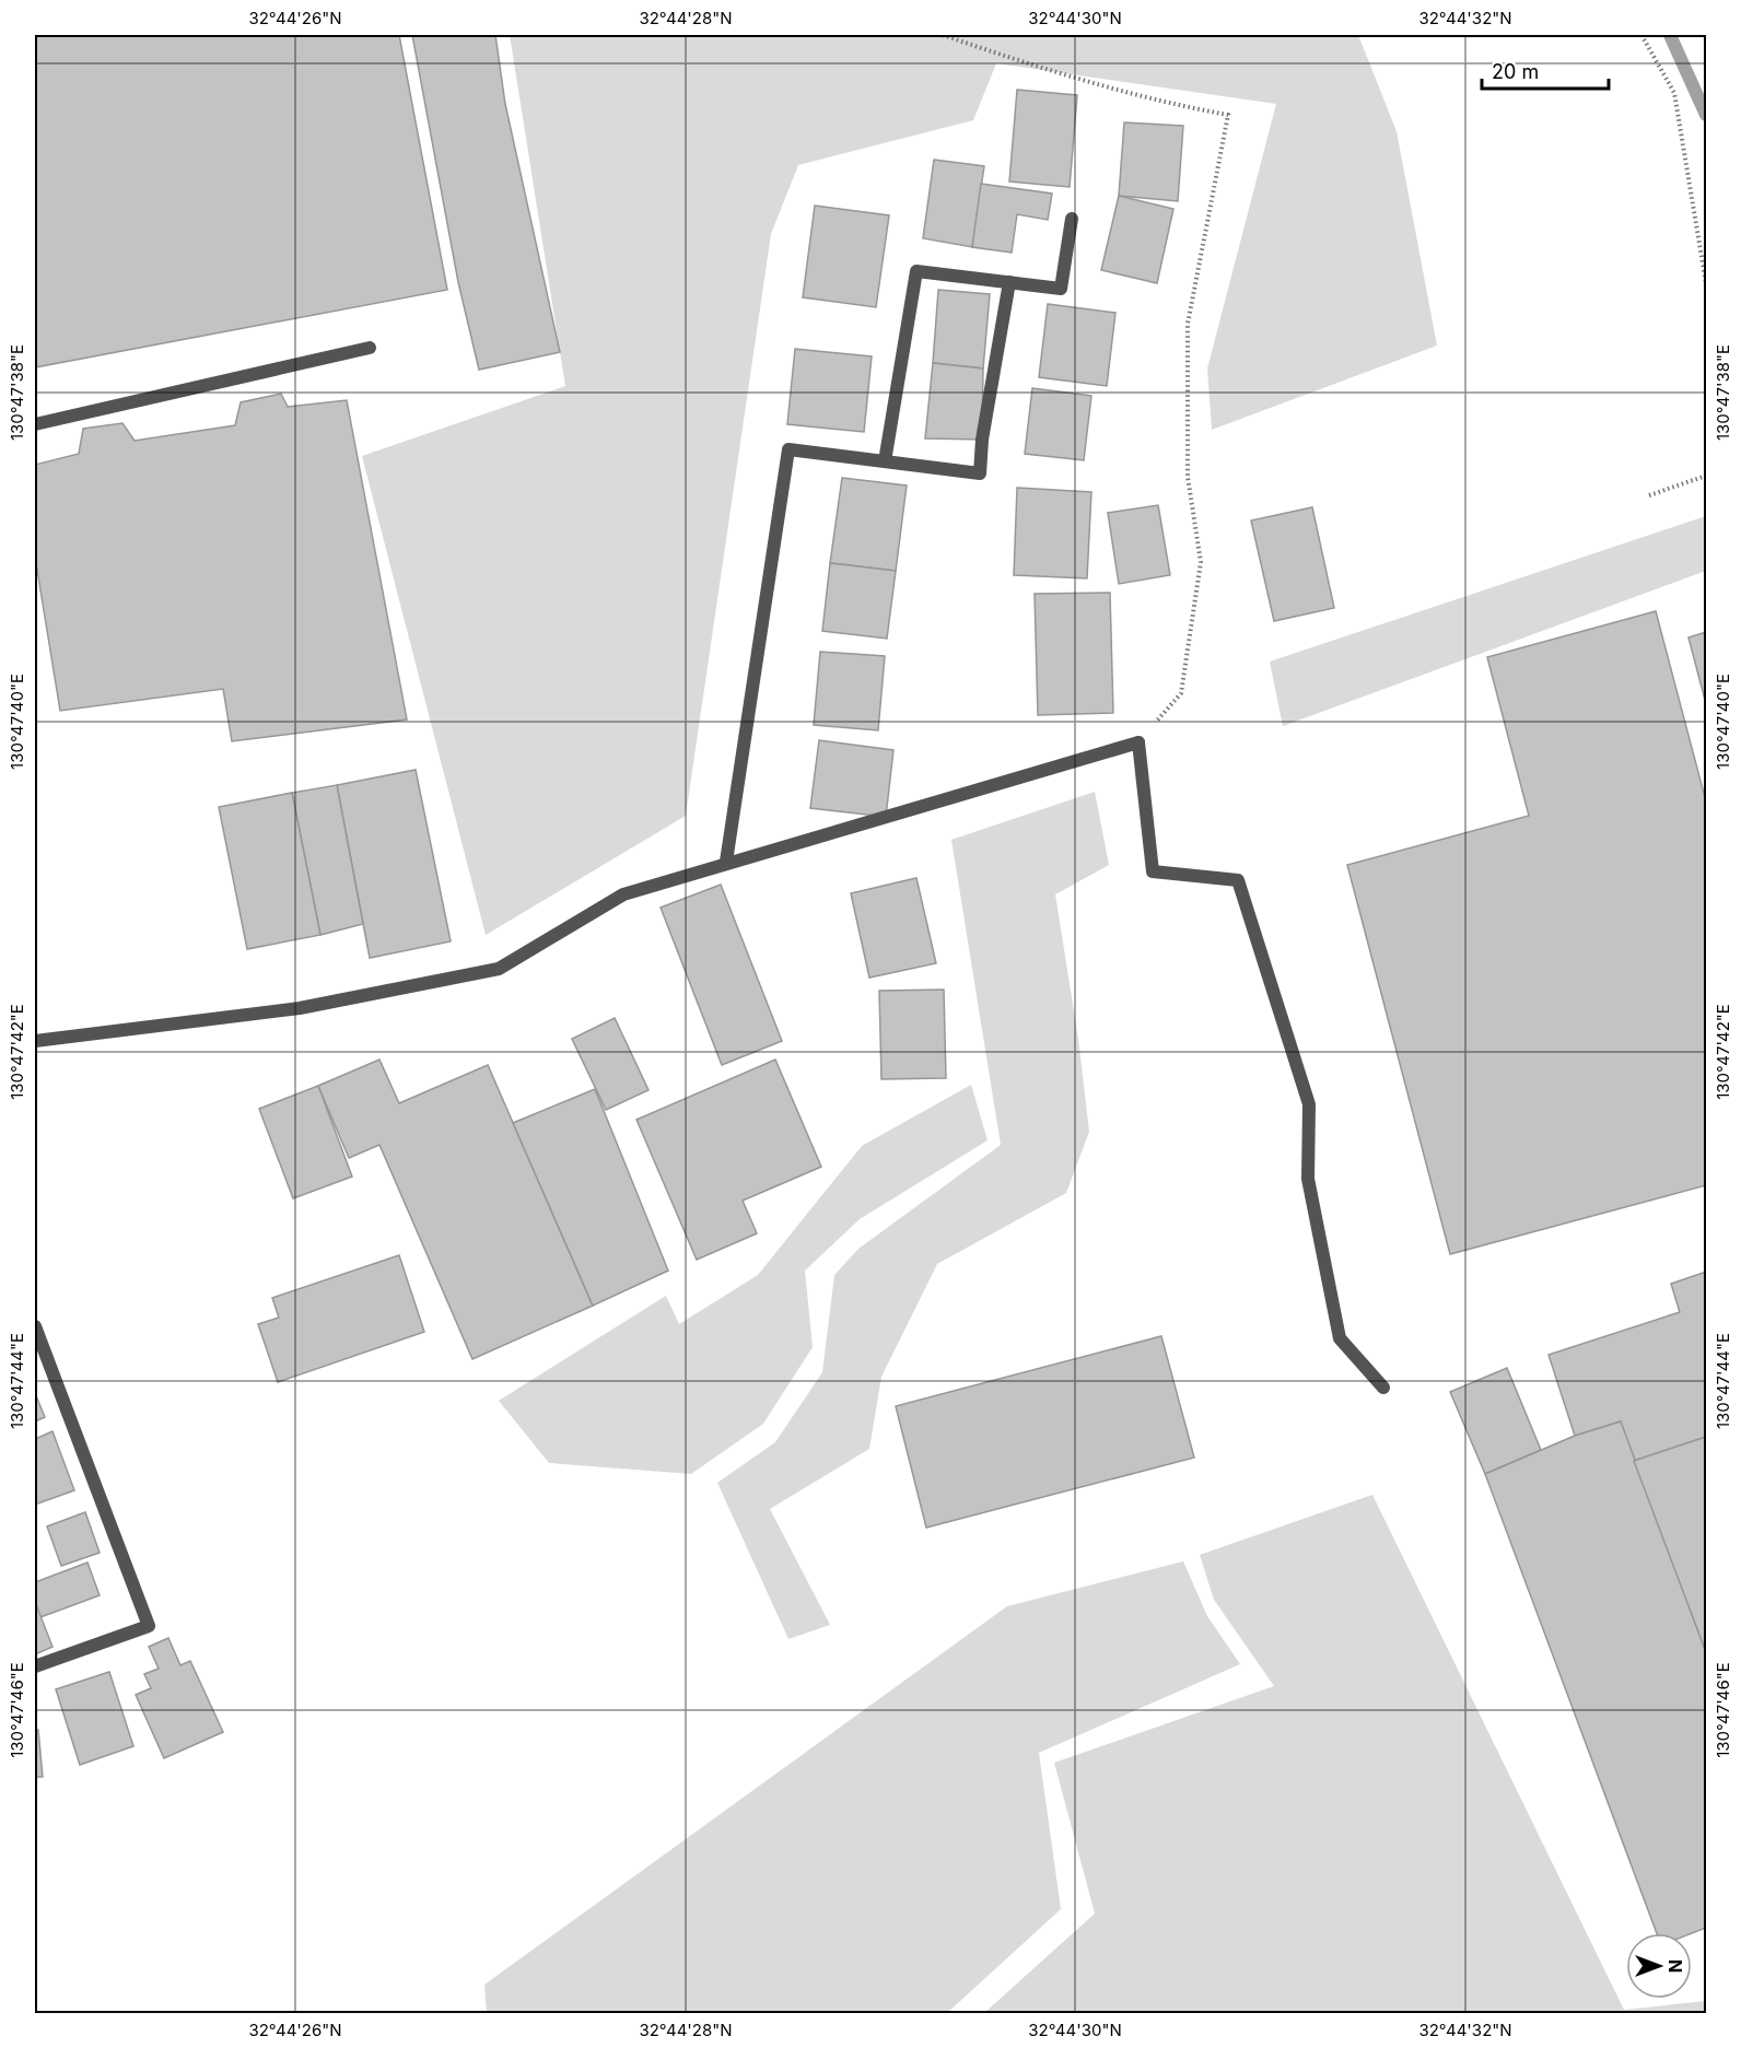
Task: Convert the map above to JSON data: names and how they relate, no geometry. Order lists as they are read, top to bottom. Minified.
{"scale_bar":"20 m","north":"right","coordinates":["32°44'26\"N","32°44'28\"N","32°44'30\"N","32°44'32\"N","130°47'38\"E","130°47'40\"E","130°47'42\"E","130°47'44\"E","130°47'46\"E"]}
